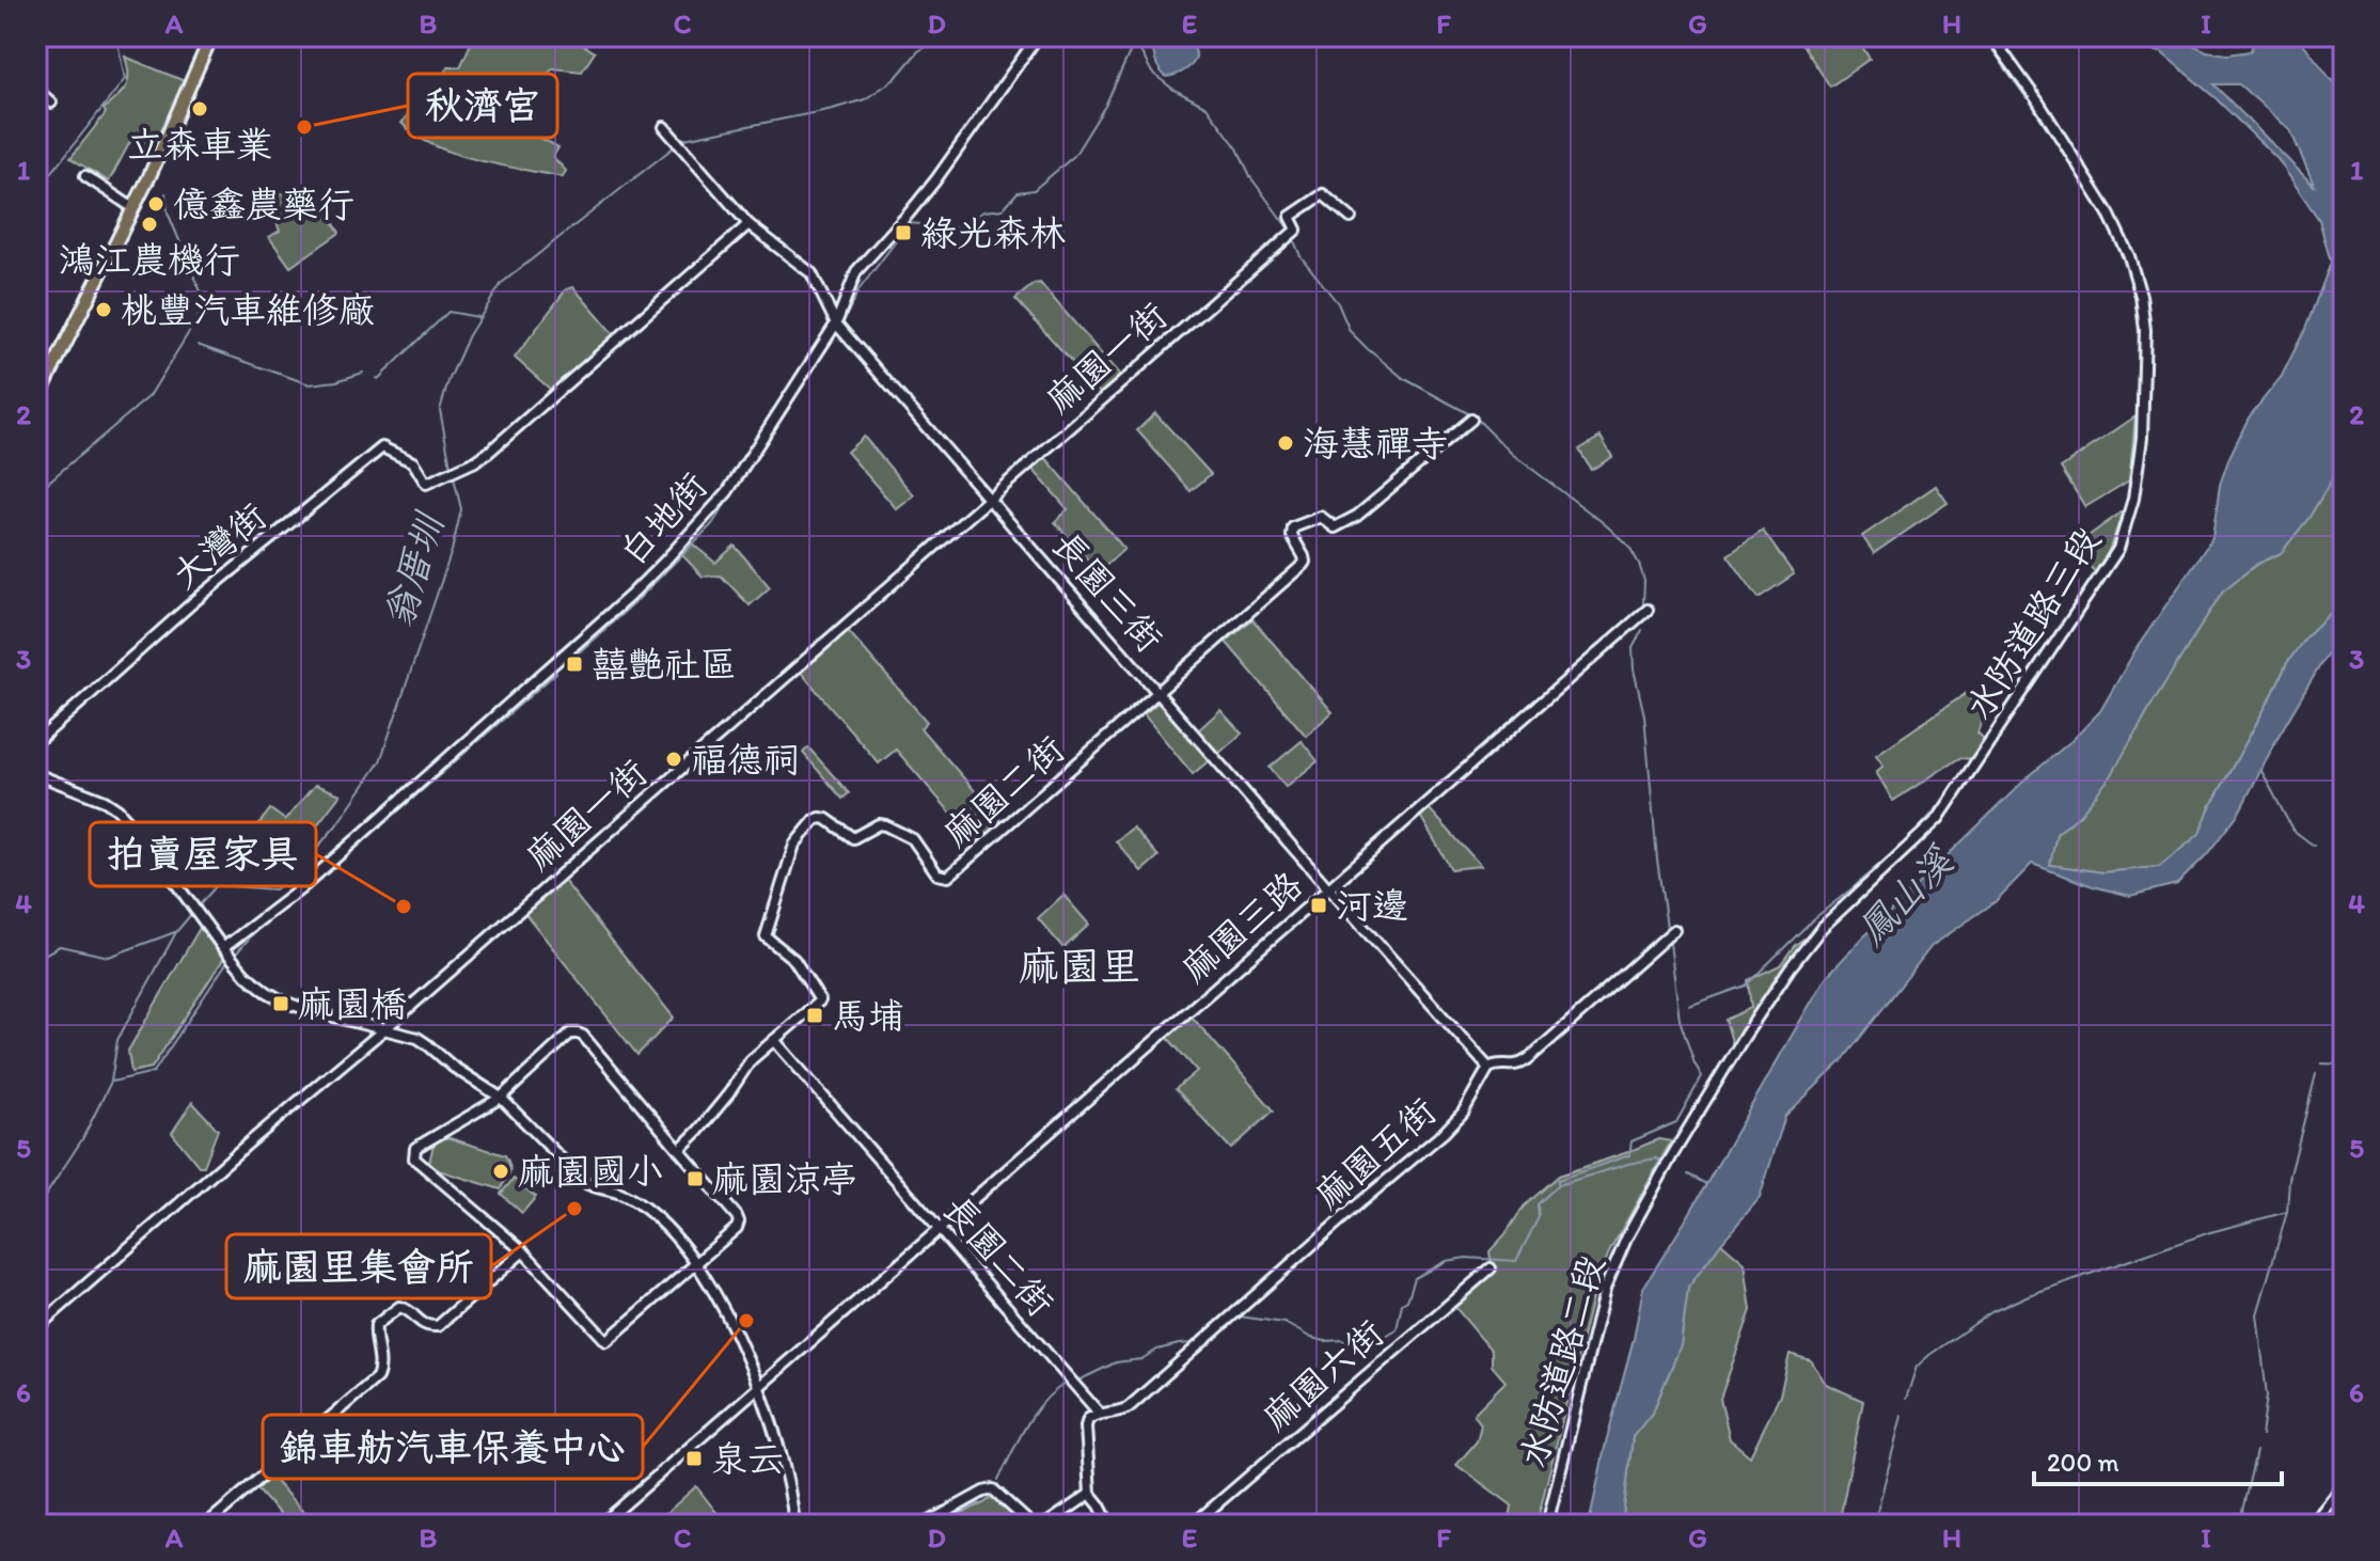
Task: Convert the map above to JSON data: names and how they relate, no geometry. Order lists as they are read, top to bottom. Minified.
{"streets":{"street":["麻園一街","白地街","大灣街","長園三街","水防道路三段","麻園二街","麻園三路","麻園五街","長園二街","水防道路二段","麻園六街"]},"crossings":[["麻園一街","長園三街"],["白地街","長園三街"],["大灣街","長園三街"],["長園三街","麻園二街"],["長園三街","麻園三路"],["長園三街","麻園五街"],["水防道路三段","水防道路二段"],["麻園二街","長園二街"],["麻園三路","長園二街"],["麻園五街","長園二街"]],"districts":["麻園里"],"water":["翁厝圳","鳳山溪"],"places":{"other":["立森車業","秋濟宮","億鑫農藥行","鴻江農機行","桃豐汽車維修廠","海慧禪寺","福德祠","拍賣屋家具","麻園國小","麻園里集會所","錦車舫汽車保養中心"],"transit":["綠光森林","囍艷社區","河邊","麻園橋","馬埔","麻園涼亭","泉云"]},"scale_bar":"200 m","grid":{"columns":["A","B","C","D","E","F","G","H","I"],"rows":["1","2","3","4","5","6"]}}
